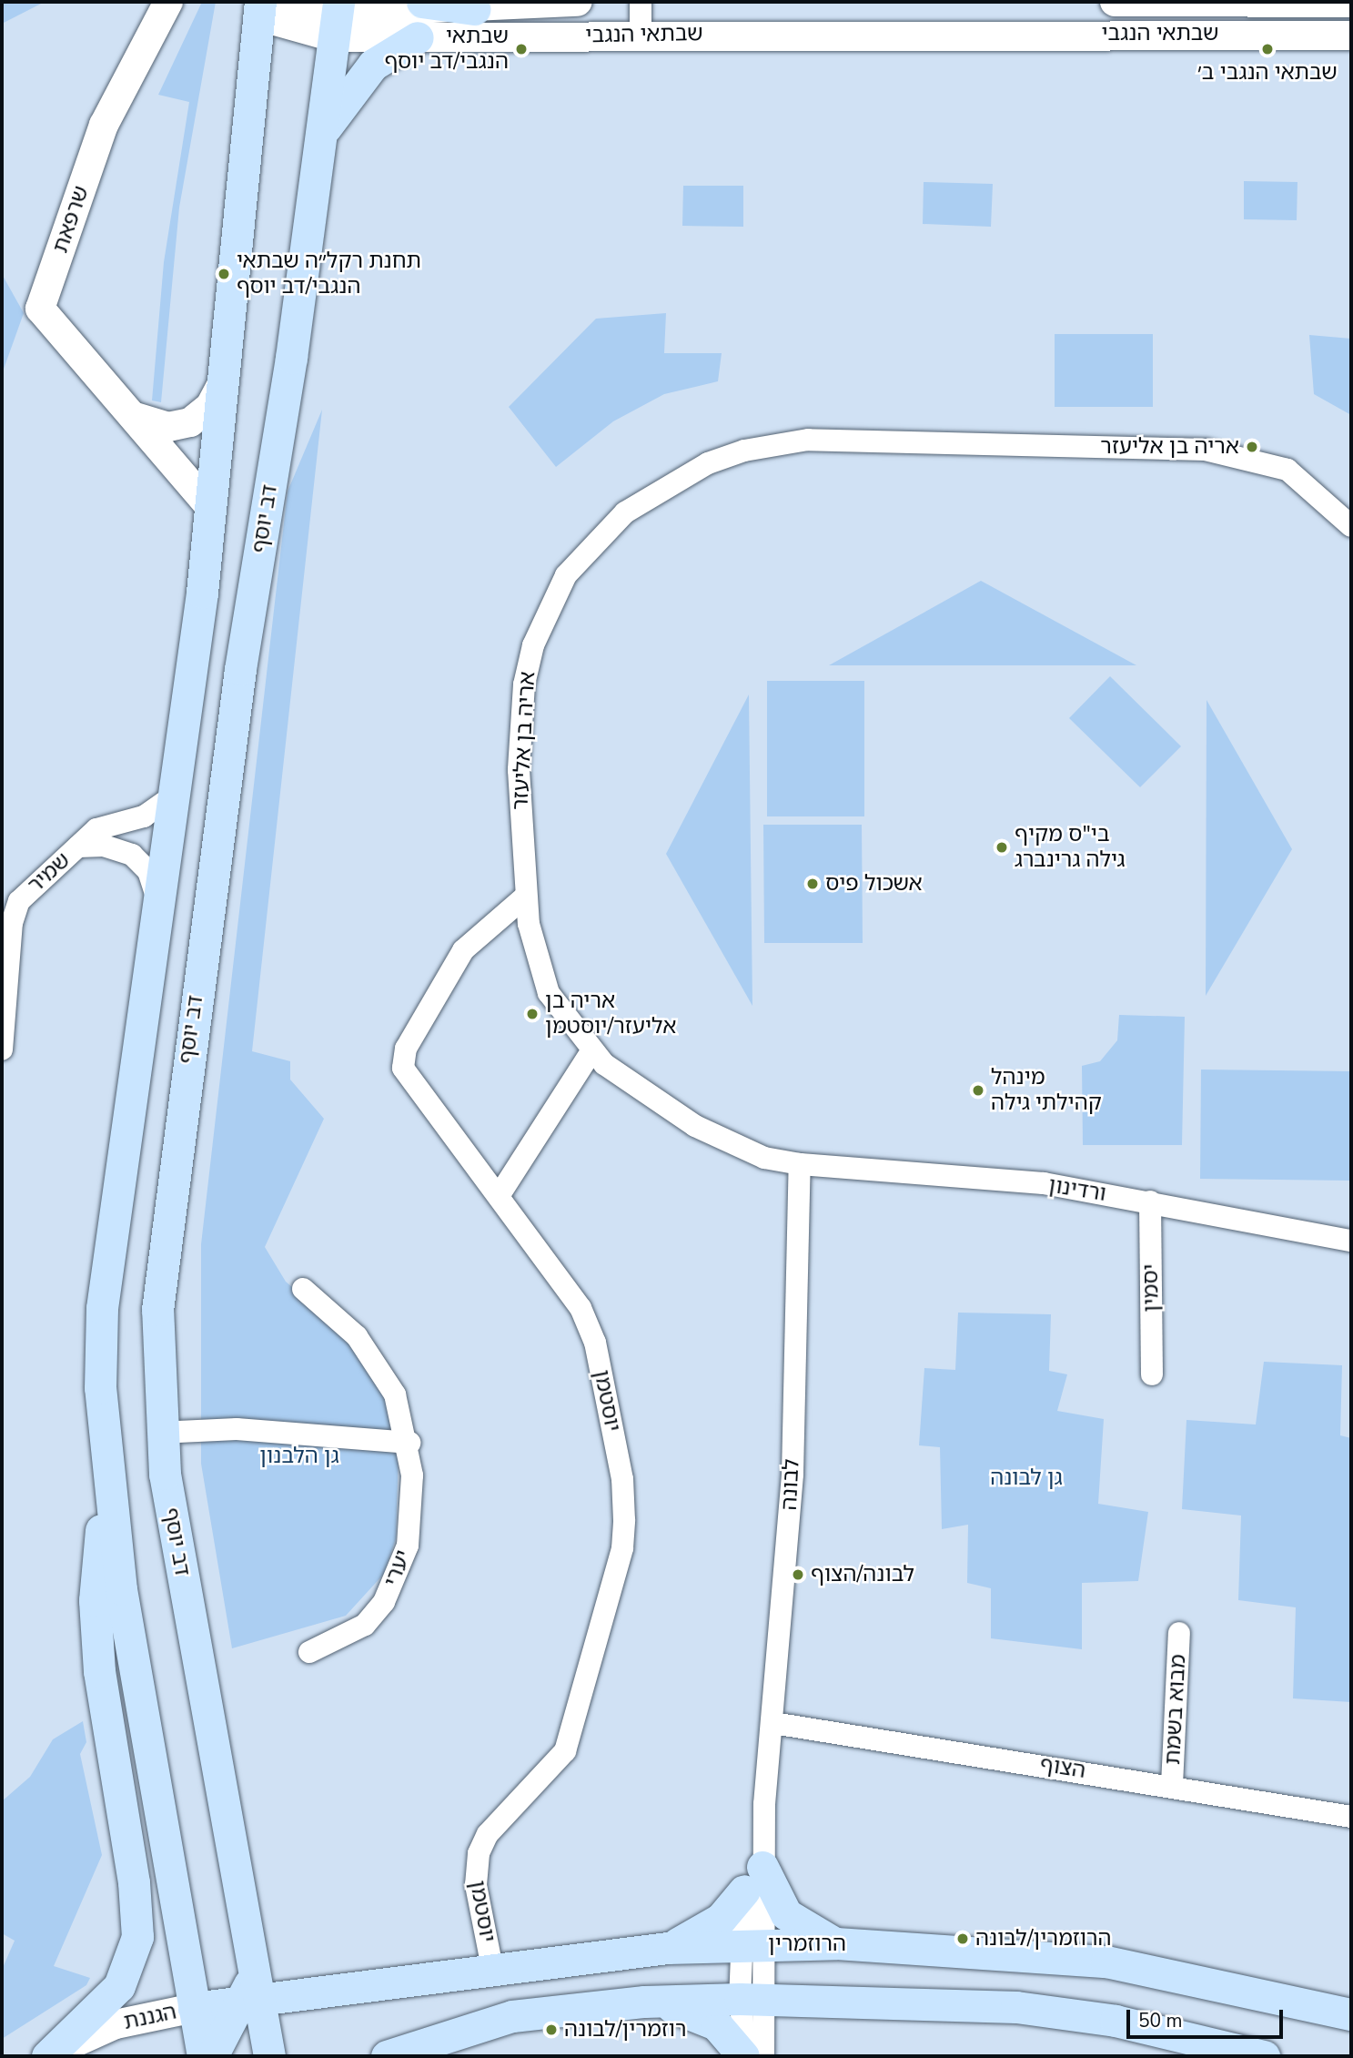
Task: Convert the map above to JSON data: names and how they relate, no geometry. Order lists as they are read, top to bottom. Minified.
{"streets":{"main road":["דב יוסף","הרוזמרין","הגננת"],"street":["שבתאי הנגבי","שרפאת","אריה בן אליעזר","שמיר","ורדינון","יסמין","יוסטמן","לבונה","יערי","מבוא בשמת","הצוף"]},"crossings":[["שבתאי הנגבי","דב יוסף"],["דב יוסף","הרוזמרין"],["דב יוסף","הגננת"],["אריה בן אליעזר","ורדינון"],["אריה בן אליעזר","יוסטמן"],["אריה בן אליעזר","לבונה"],["ורדינון","יסמין"],["ורדינון","לבונה"],["יוסטמן","הרוזמרין"],["לבונה","הצוף"],["לבונה","הרוזמרין"],["מבוא בשמת","הצוף"],["הרוזמרין","הגננת"]],"parks":["גן הלבנון","גן לבונה"],"places":["שבתאי הנגבי/דב יוסף","שבתאי הנגבי ב׳","תחנת רקל״ה שבתאי הנגבי/דב יוסף","אריה בן אליעזר","בי\"ס מקיף גילה גרינברג","אשכול פיס","אריה בן אליעזר/יוסטמן","מינהל קהילתי גילה","לבונה/הצוף","הרוזמרין/לבונה","רוזמרין/לבונה"],"scale_bar":"50 m"}
